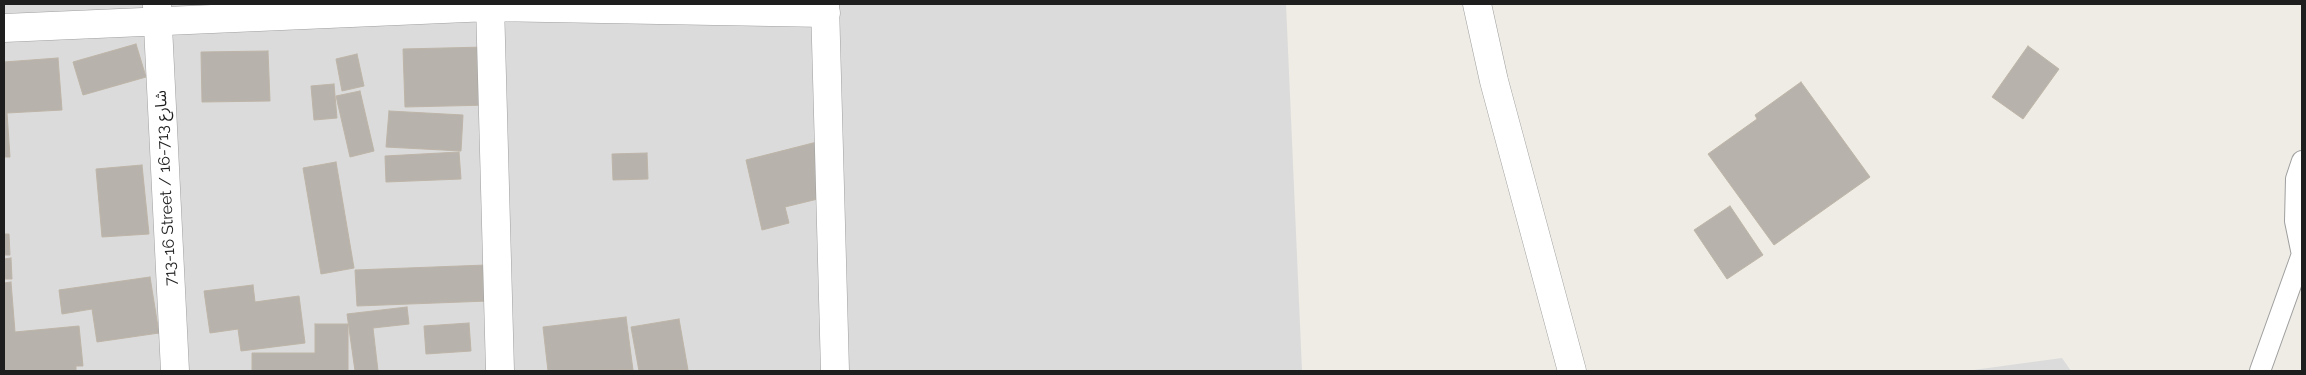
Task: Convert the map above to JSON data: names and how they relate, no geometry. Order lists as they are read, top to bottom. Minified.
{"streets":{"street":["713-16 Street / شارع 713-16"]}}
